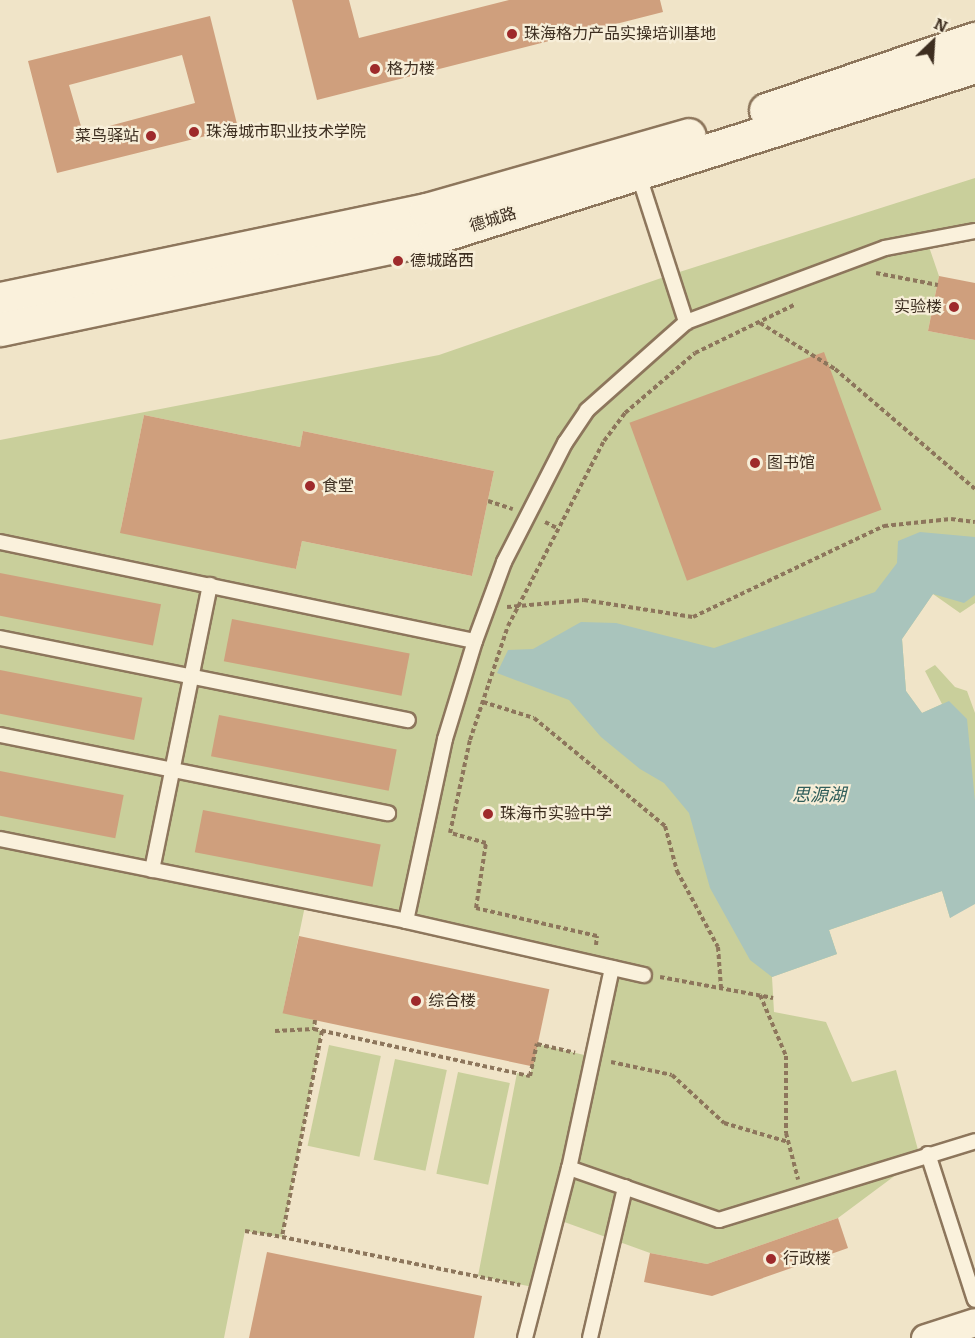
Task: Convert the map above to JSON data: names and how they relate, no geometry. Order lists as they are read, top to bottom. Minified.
{"streets":{"street":["德城路"]},"water":["思源湖"],"places":["珠海格力产品实操培训基地","格力楼","珠海城市职业技术学院","菜鸟驿站","德城路西","实验楼","图书馆","食堂","珠海市实验中学","综合楼","行政楼"],"north":"top right"}
